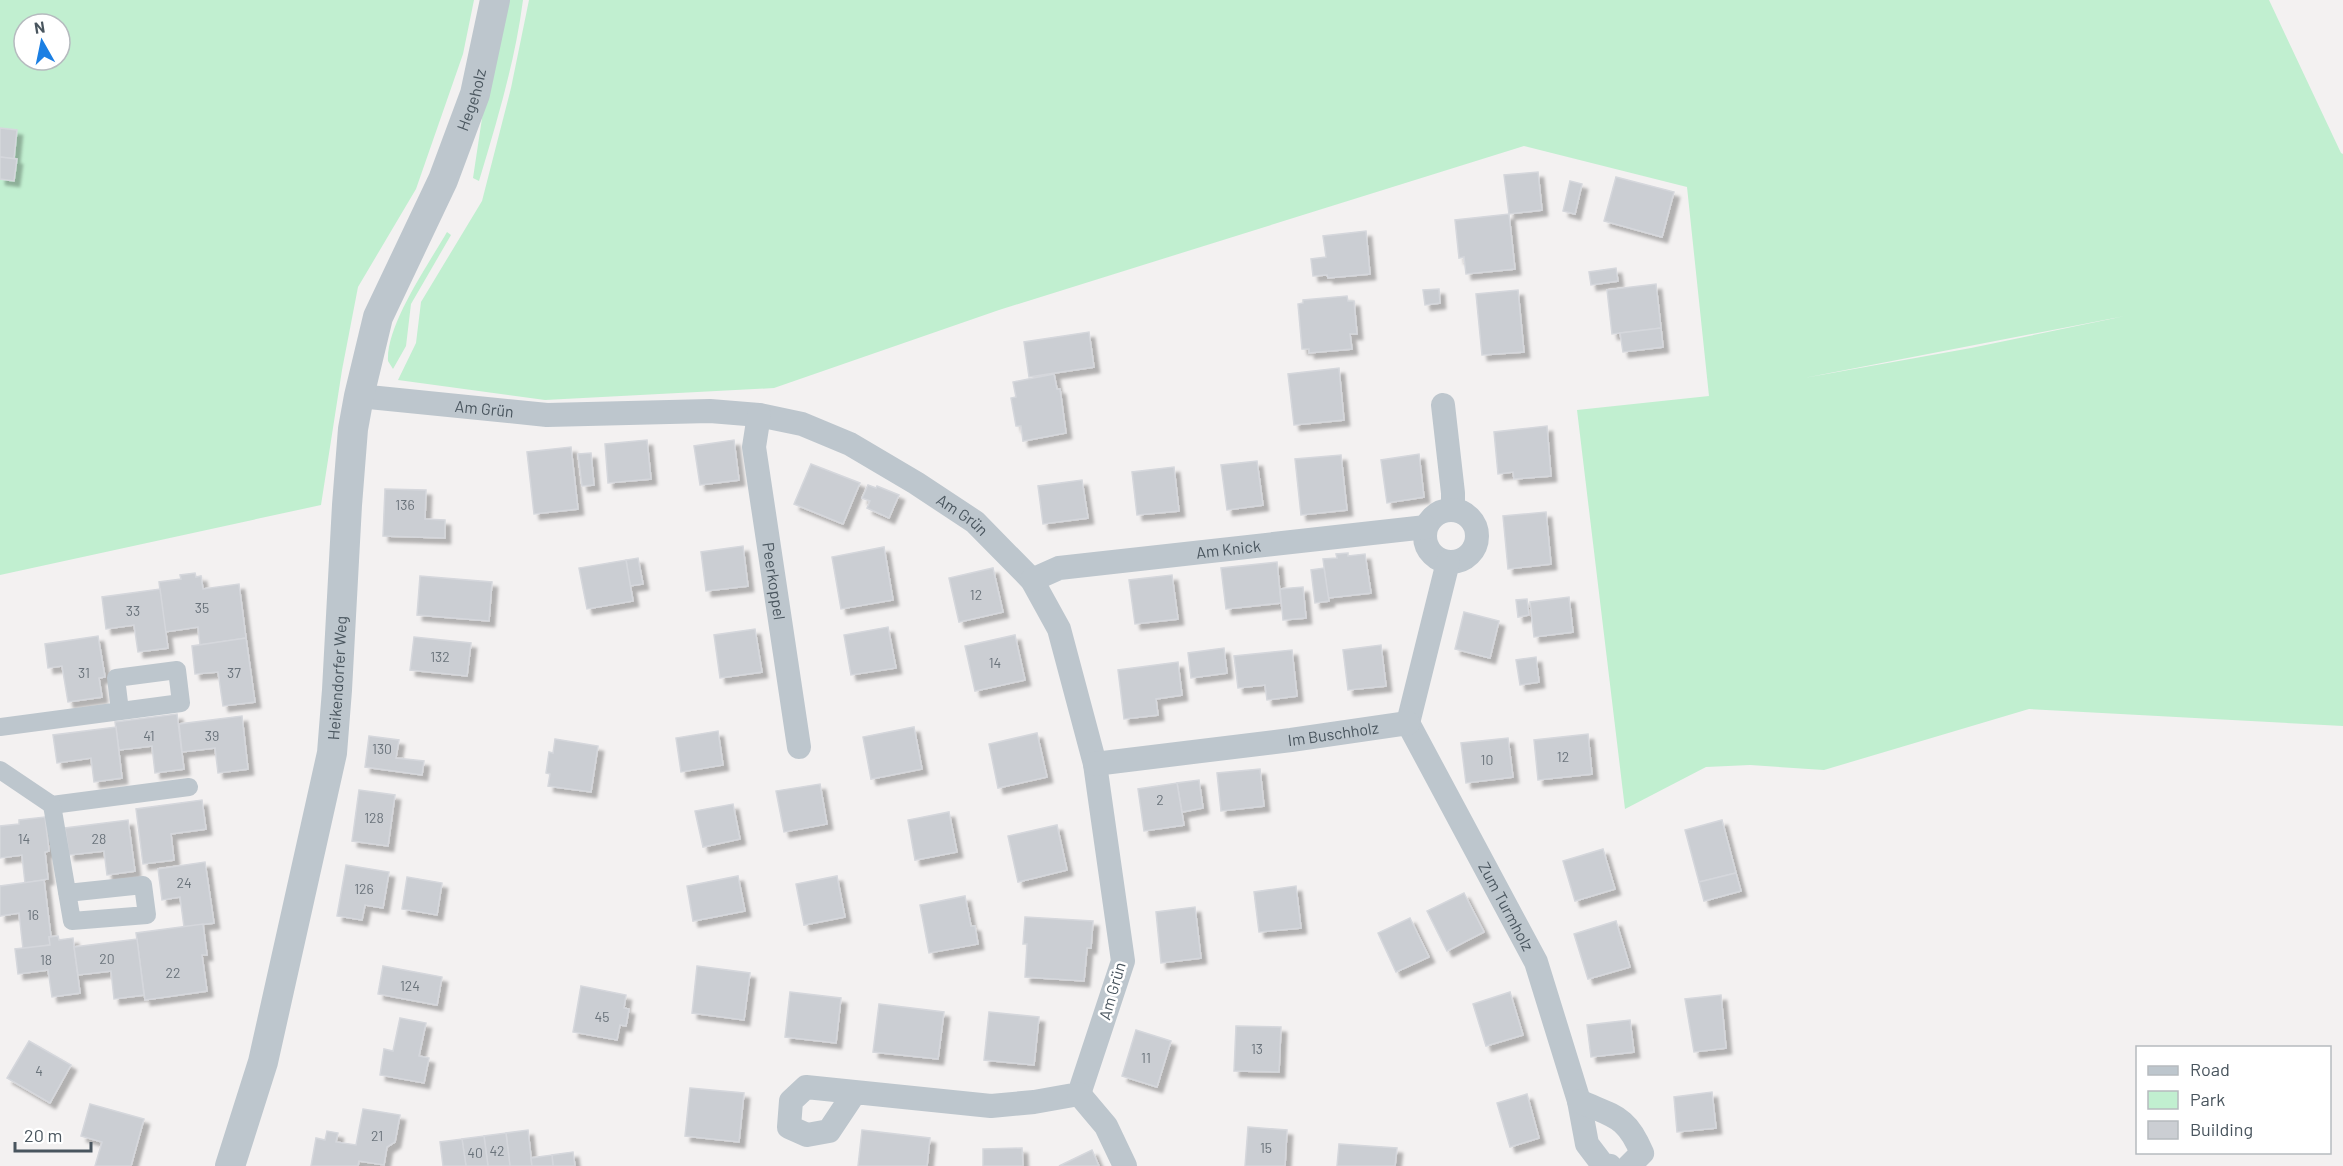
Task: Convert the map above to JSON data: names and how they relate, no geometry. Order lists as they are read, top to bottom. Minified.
{"streets":{"street":["Hegeholz","Am Grün","Am Knick","Peerkoppel","Heikendorfer Weg","Im Buschholz","Zum Turmholz"]},"crossings":[["Hegeholz","Heikendorfer Weg"],["Am Grün","Am Knick"],["Am Grün","Peerkoppel"],["Am Grün","Heikendorfer Weg"],["Am Grün","Im Buschholz"],["Im Buschholz","Zum Turmholz"]],"house_numbers":["136","12","35","33","132","14","31","37","41","39","130","12","10","2","128","14","28","24","126","16","20","18","22","124","45","13","11","4","21","15","42","40"],"legend":["Road","Park","Building"],"scale_bar":"20 m","north":"top"}
